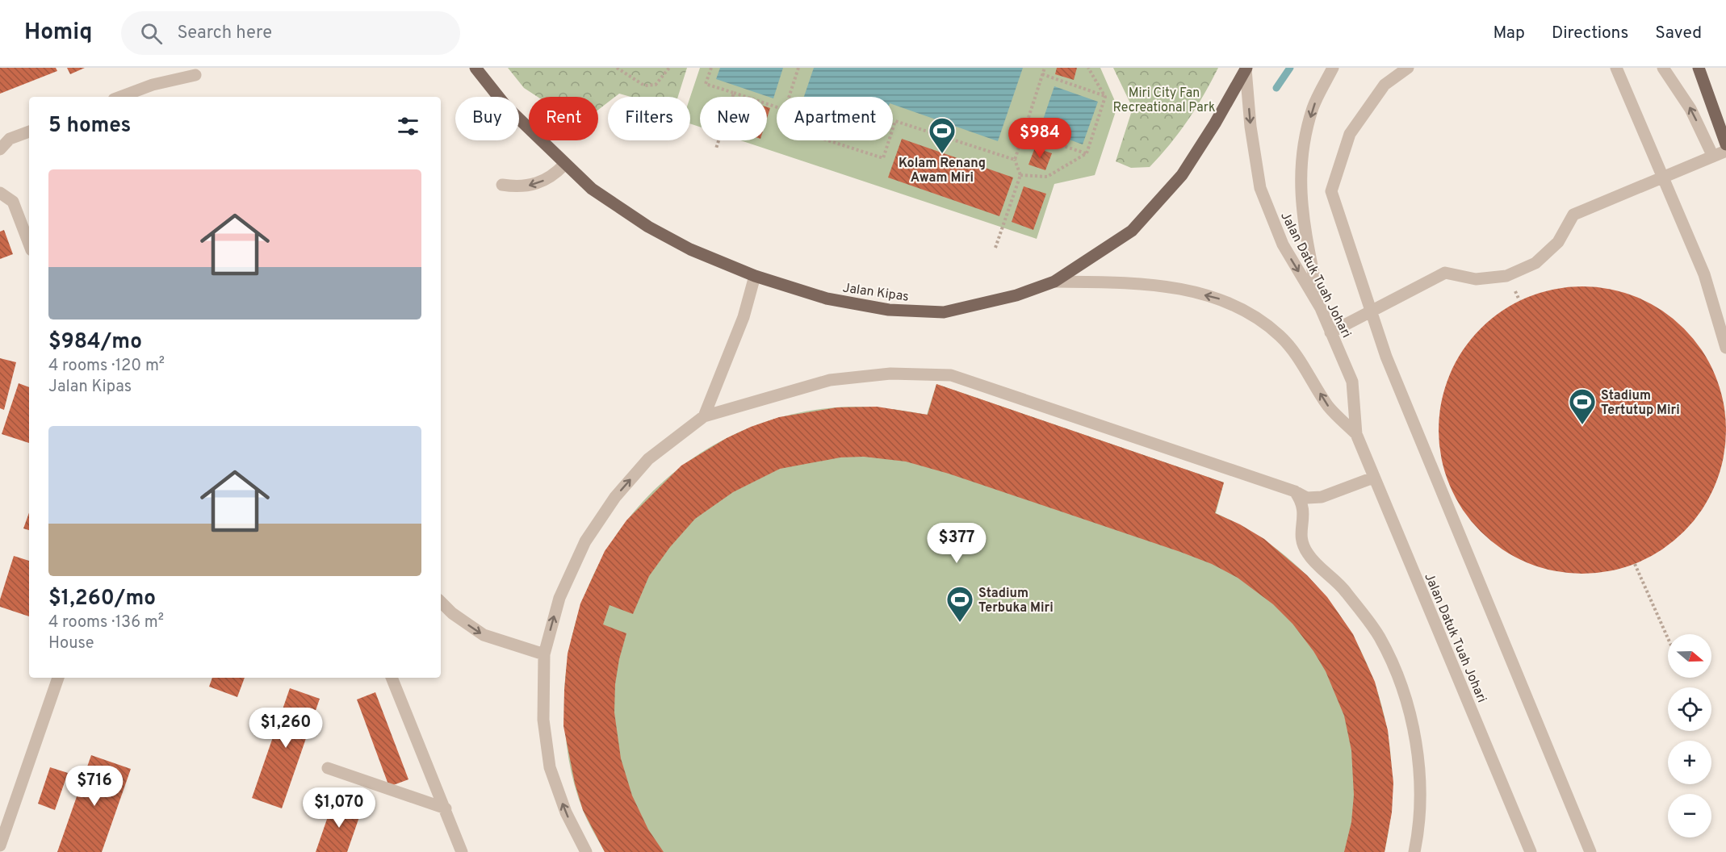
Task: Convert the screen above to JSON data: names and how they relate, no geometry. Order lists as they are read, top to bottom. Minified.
{"streets":{"main road":["Jalan Kipas"],"lane":["Jalan Datuk Tuah Johari"]},"crossings":[["Jalan Datuk Tuah Johari","Jalan Kipas"]],"parks":["Miri City Fan Recreational Park"],"places":{"sports":["Kolam Renang Awam Miri","Stadium Tertutup Miri","Stadium Terbuka Miri"]},"north":"right","page":{"header":"Homiq","search":"Search here","nav":["Map","Directions","Saved"],"chip":["Buy","Rent","Filters","New","Apartment"],"heading":"5 homes","price":["$984","$377","$1,260","$716","$1,070"],"list":[{"name":"$984/mo","note":"4 rooms · 120 m² · Jalan Kipas"},{"name":"$1,260/mo","note":"4 rooms · 136 m² · House"}],"map_buttons":["+","−"]}}
